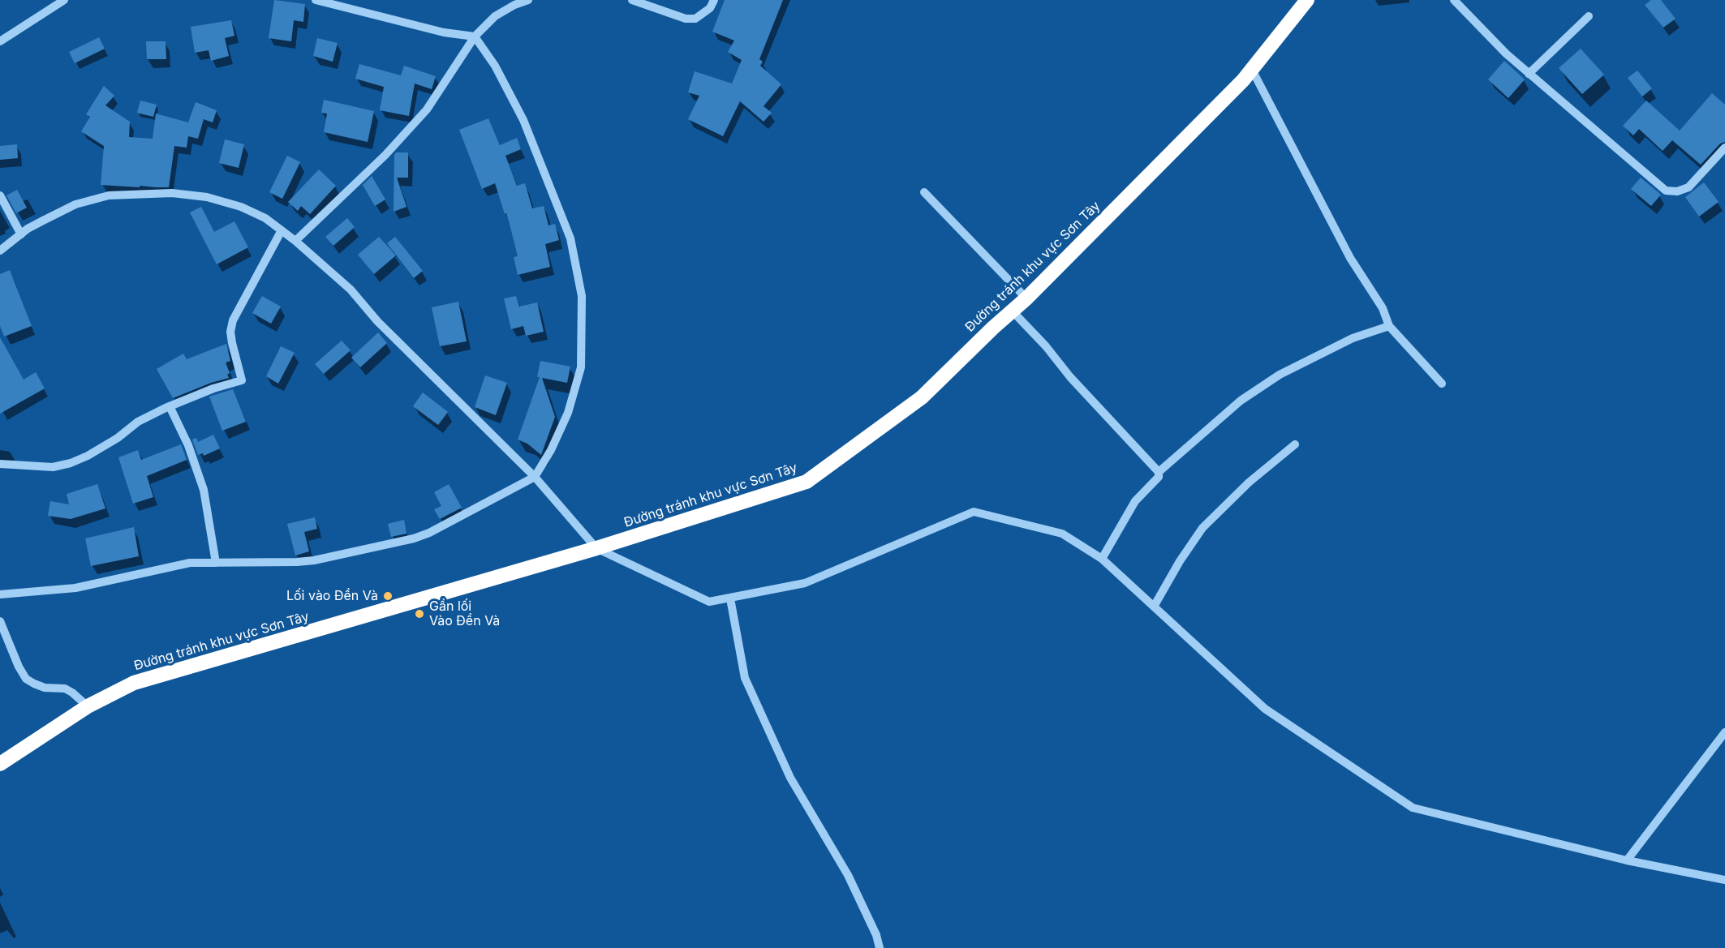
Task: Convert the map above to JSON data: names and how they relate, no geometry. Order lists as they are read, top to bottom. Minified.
{"streets":{"highway":["Đường tránh khu vực Sơn Tây"]},"places":["Lối vào Đền Và","Gần lối Vào Đền Và"]}
